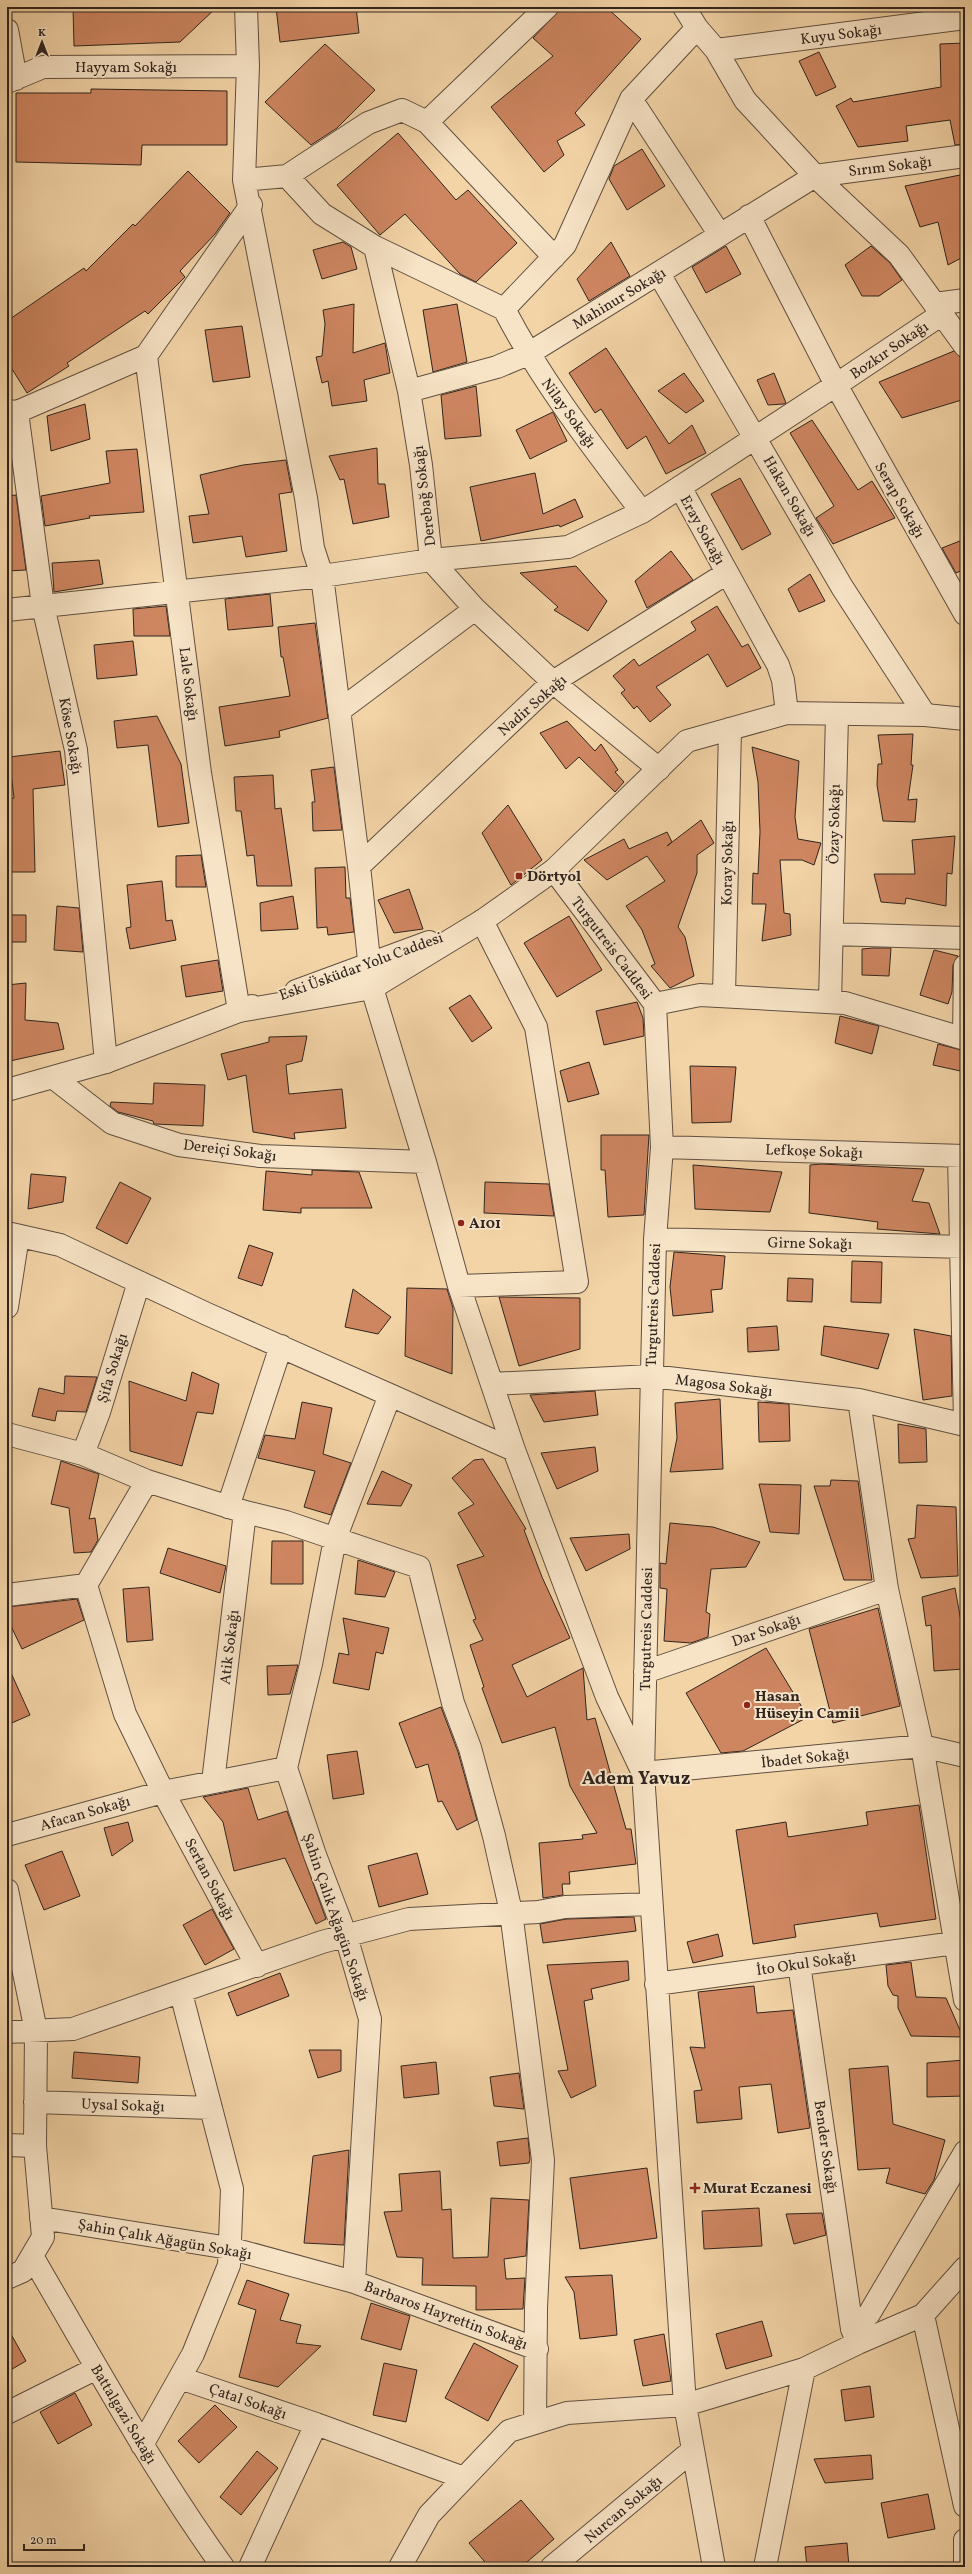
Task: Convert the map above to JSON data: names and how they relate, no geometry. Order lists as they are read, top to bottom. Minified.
{"streets":{"street":["Kuyu Sokağı","Hayyam Sokağı","Sırım Sokağı","Mahinur Sokağı","Bozkır Sokağı","Nilay Sokağı","Derebağ Sokağı","Hakan Sokağı","Serap Sokağı","Eray Sokağı","Lale Sokağı","Nadir Sokağı","Köse Sokağı","Özay Sokağı","Koray Sokağı","Turgutreis Caddesi","Eski Üsküdar Yolu Caddesi","Dereiçi Sokağı","Lefkoşe Sokağı","Girne Sokağı","Şifa Sokağı","Magosa Sokağı","Dar Sokağı","Atik Sokağı","İbadet Sokağı","Afacan Sokağı","Sertan Sokağı","Şahin Çalık Ağagün Sokağı","İto Okul Sokağı","Uysal Sokağı","Bender Sokağı","Barbaros Hayrettin Sokağı","Çatal Sokağı","Battalgazi Sokağı","Nurcan Sokağı"]},"crossings":[["Sırım Sokağı","Mahinur Sokağı"],["Mahinur Sokağı","Nilay Sokağı"],["Mahinur Sokağı","Derebağ Sokağı"],["Mahinur Sokağı","Hakan Sokağı"],["Mahinur Sokağı","Serap Sokağı"],["Bozkır Sokağı","Nilay Sokağı"],["Bozkır Sokağı","Derebağ Sokağı"],["Bozkır Sokağı","Hakan Sokağı"],["Bozkır Sokağı","Serap Sokağı"],["Bozkır Sokağı","Eray Sokağı"],["Bozkır Sokağı","Lale Sokağı"],["Bozkır Sokağı","Köse Sokağı"],["Derebağ Sokağı","Nadir Sokağı"],["Derebağ Sokağı","Eski Üsküdar Yolu Caddesi"],["Hakan Sokağı","Eski Üsküdar Yolu Caddesi"],["Eray Sokağı","Nadir Sokağı"],["Eray Sokağı","Eski Üsküdar Yolu Caddesi"],["Lale Sokağı","Eski Üsküdar Yolu Caddesi"],["Köse Sokağı","Eski Üsküdar Yolu Caddesi"],["Özay Sokağı","Eski Üsküdar Yolu Caddesi"],["Koray Sokağı","Eski Üsküdar Yolu Caddesi"],["Turgutreis Caddesi","Eski Üsküdar Yolu Caddesi"],["Turgutreis Caddesi","Lefkoşe Sokağı"],["Turgutreis Caddesi","Girne Sokağı"],["Turgutreis Caddesi","Magosa Sokağı"],["Turgutreis Caddesi","Dar Sokağı"],["Turgutreis Caddesi","İbadet Sokağı"],["Turgutreis Caddesi","İto Okul Sokağı"],["Turgutreis Caddesi","Nurcan Sokağı"],["Eski Üsküdar Yolu Caddesi","Dereiçi Sokağı"],["Atik Sokağı","Afacan Sokağı"],["Afacan Sokağı","Sertan Sokağı"],["Afacan Sokağı","Şahin Çalık Ağagün Sokağı"],["Şahin Çalık Ağagün Sokağı","Barbaros Hayrettin Sokağı"],["İto Okul Sokağı","Bender Sokağı"]],"districts":["Adem Yavuz"],"places":{"transit":["Dörtyol"],"other":["A101","Hasan Hüseyin Camii"],"health":["Murat Eczanesi"]},"scale_bar":"20 m","north":"top"}
